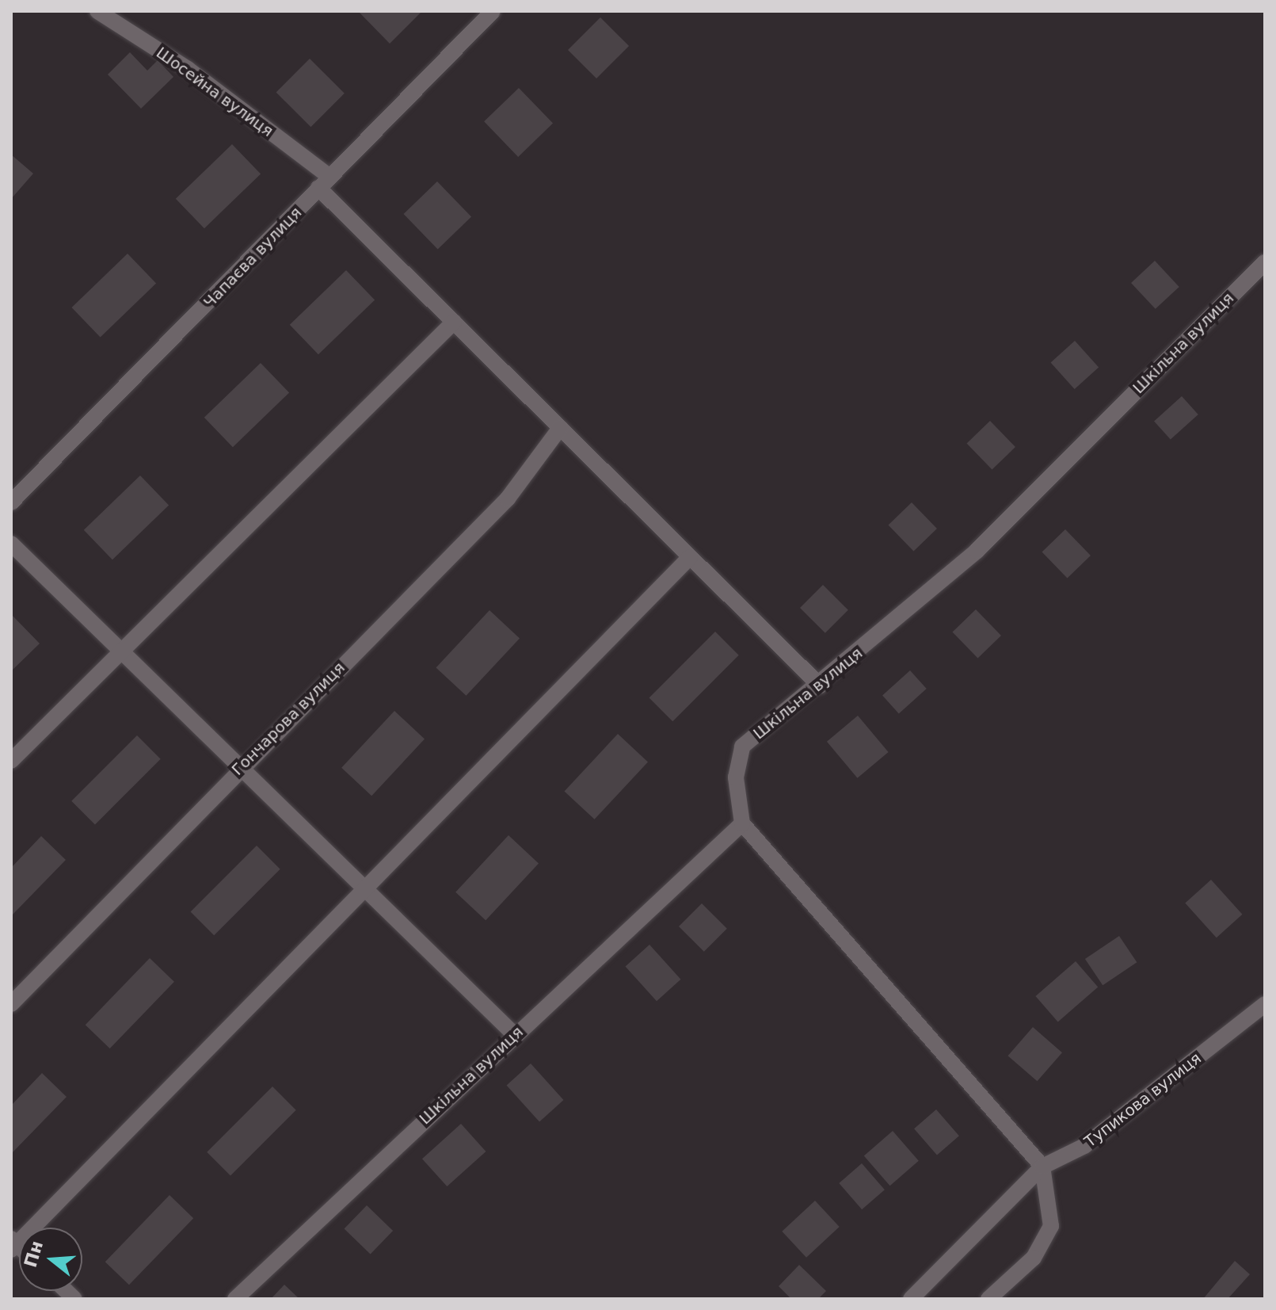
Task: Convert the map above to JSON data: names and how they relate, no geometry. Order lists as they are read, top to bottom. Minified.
{"streets":{"street":["Шосейна вулиця","Чапаєва вулиця","Шкільна вулиця","Гончарова вулиця","Тупикова вулиця"]},"crossings":[["Шосейна вулиця","Чапаєва вулиця"],["Шосейна вулиця","Шкільна вулиця"],["Шосейна вулиця","Гончарова вулиця"]],"north":"left"}
